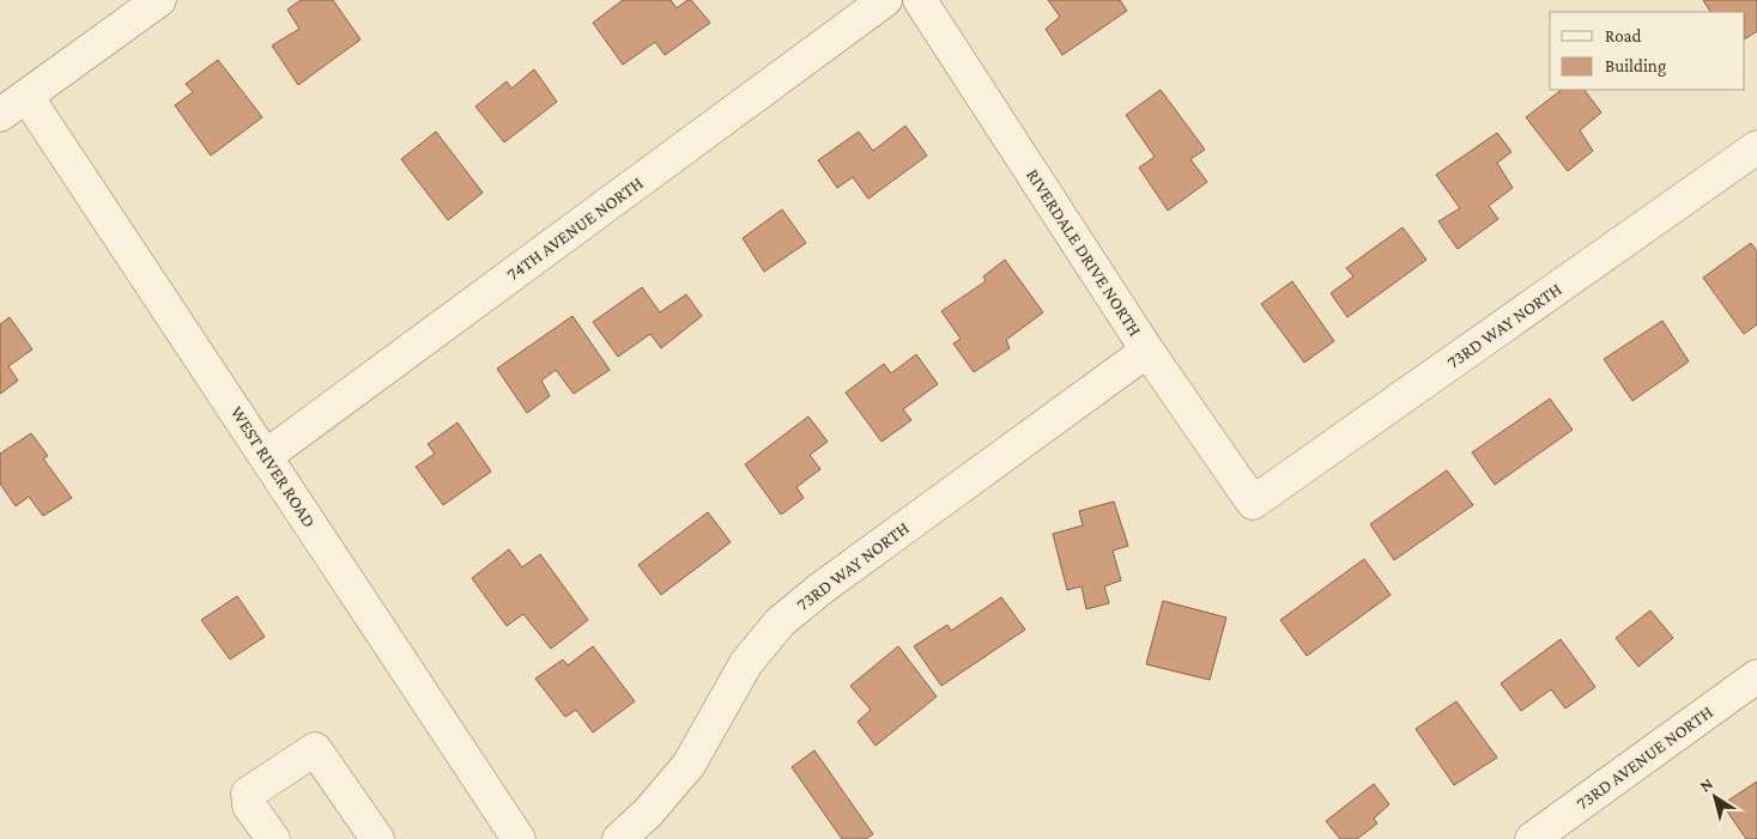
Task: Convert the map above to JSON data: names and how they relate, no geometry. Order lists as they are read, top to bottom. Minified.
{"streets":{"street":["74TH AVENUE NORTH","RIVERDALE DRIVE NORTH","73RD WAY NORTH","WEST RIVER ROAD","73RD AVENUE NORTH"]},"crossings":[["74TH AVENUE NORTH","WEST RIVER ROAD"],["RIVERDALE DRIVE NORTH","73RD WAY NORTH"]],"legend":["Road","Building"],"north":"top left"}
